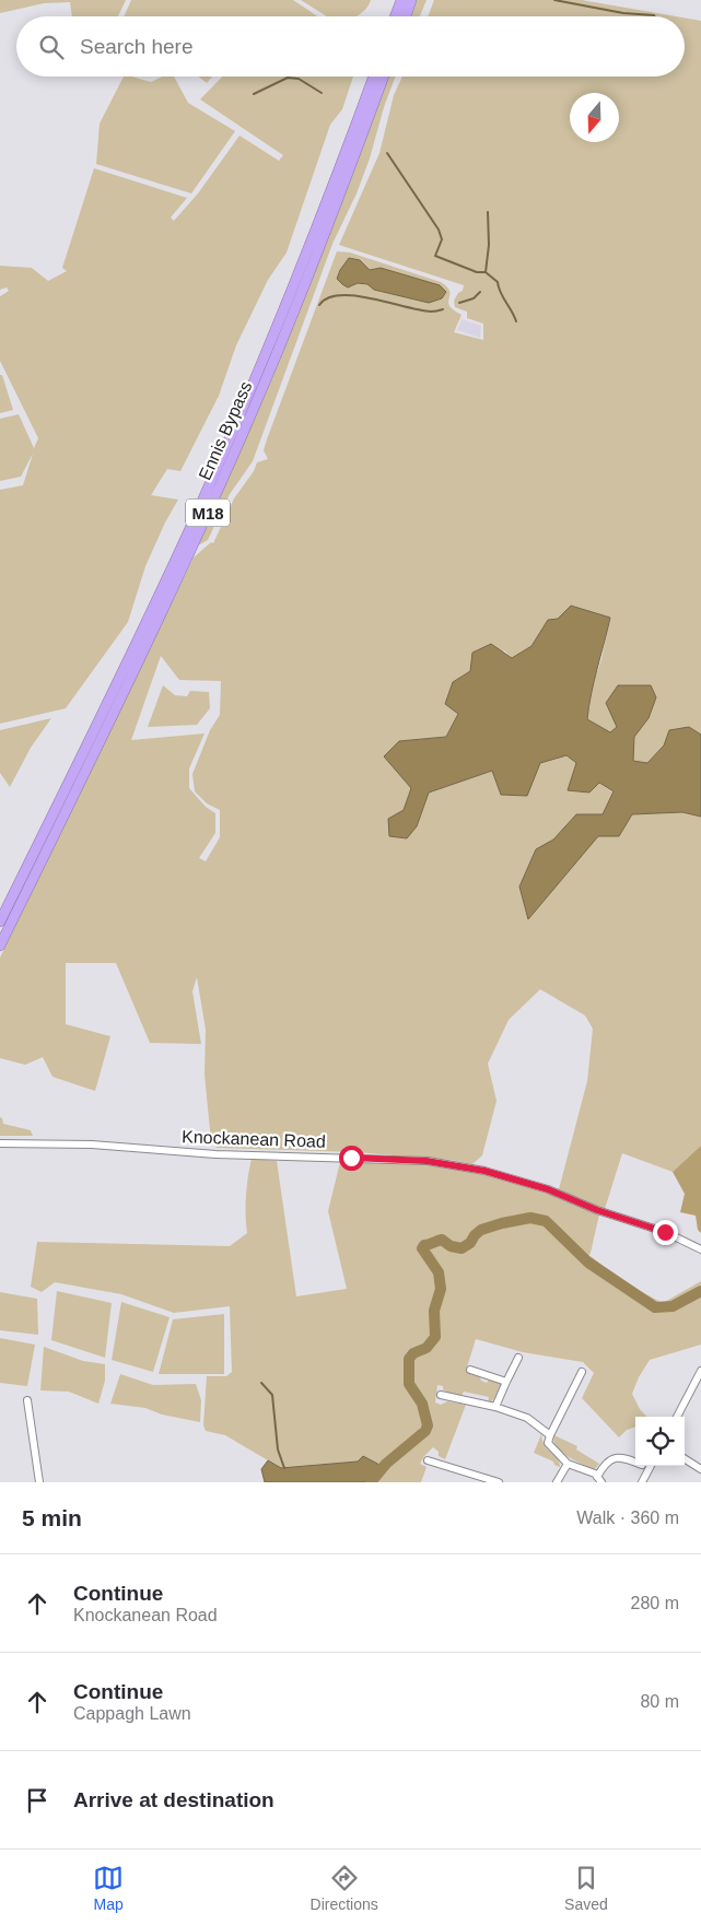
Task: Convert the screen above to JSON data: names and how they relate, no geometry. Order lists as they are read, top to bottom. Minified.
{"streets":{"highway":["Ennis Bypass","M18"],"street":["Knockanean Road"]},"north":"bottom","page":{"search":"Search here","heading":["5 min","Walk · 360 m"],"list":[["Continue","Knockanean Road","280 m"],["Continue","Cappagh Lawn","80 m"],"Arrive at destination"],"nav":["Map","Directions","Saved"]}}
